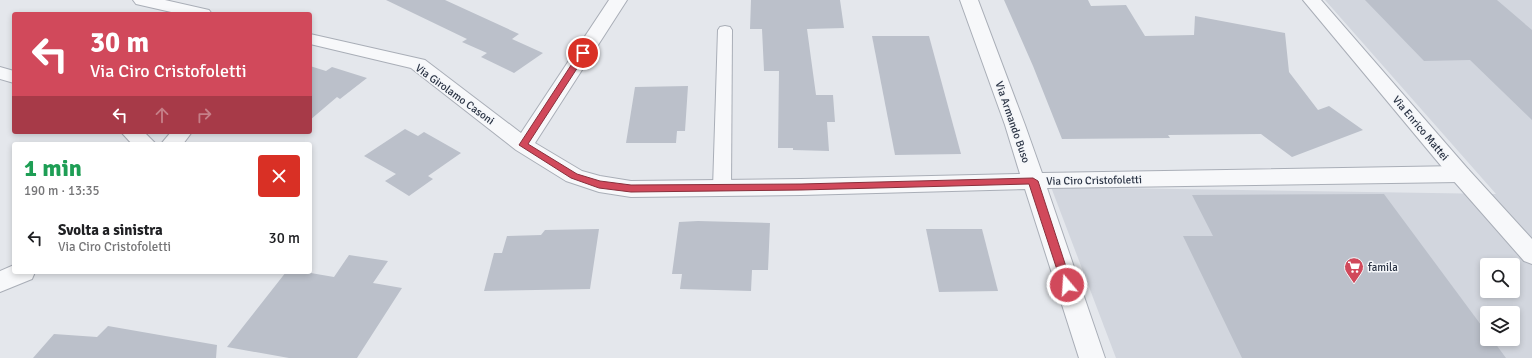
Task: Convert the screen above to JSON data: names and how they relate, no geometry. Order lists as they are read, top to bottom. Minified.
{"streets":{"street":["Via Girolamo Casoni","Via Armando Buso","Via Enrico Mattei","Via Ciro Cristofoletti"]},"crossings":[["Via Girolamo Casoni","Via Ciro Cristofoletti"],["Via Armando Buso","Via Ciro Cristofoletti"],["Via Enrico Mattei","Via Ciro Cristofoletti"]],"places":{"supermarket":["famila"]},"page":{"turn":["30 m","Via Ciro Cristofoletti"],"heading":["1 min","190 m · 13:35"],"list":[{"name":"Svolta a sinistra","note":"Via Ciro Cristofoletti","value":"30 m"}]}}
